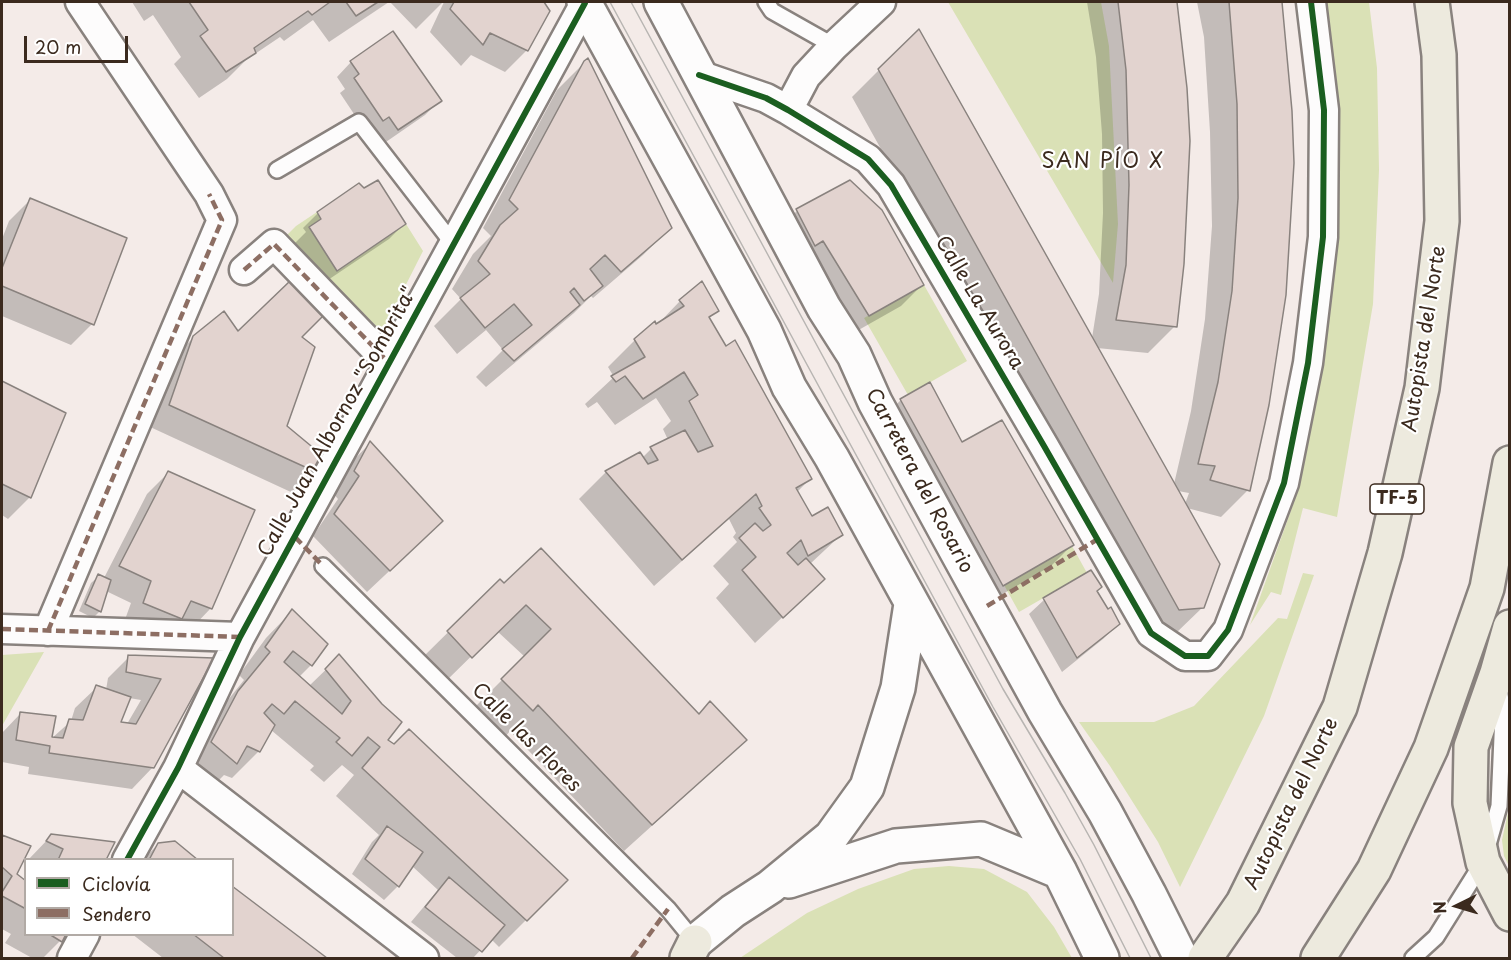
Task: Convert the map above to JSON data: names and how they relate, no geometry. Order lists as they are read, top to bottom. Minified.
{"streets":{"highway":["Autopista del Norte","TF-5"],"main road":["Carretera del Rosario"],"street":["Calle La Aurora","Calle Juan Albornoz \"Sombrita\""],"lane":["Calle las Flores"]},"crossings":[["Calle La Aurora","Carretera del Rosario"]],"districts":["SAN PÍO X"],"legend":["Ciclovía","Sendero"],"scale_bar":"20 m","north":"left"}
